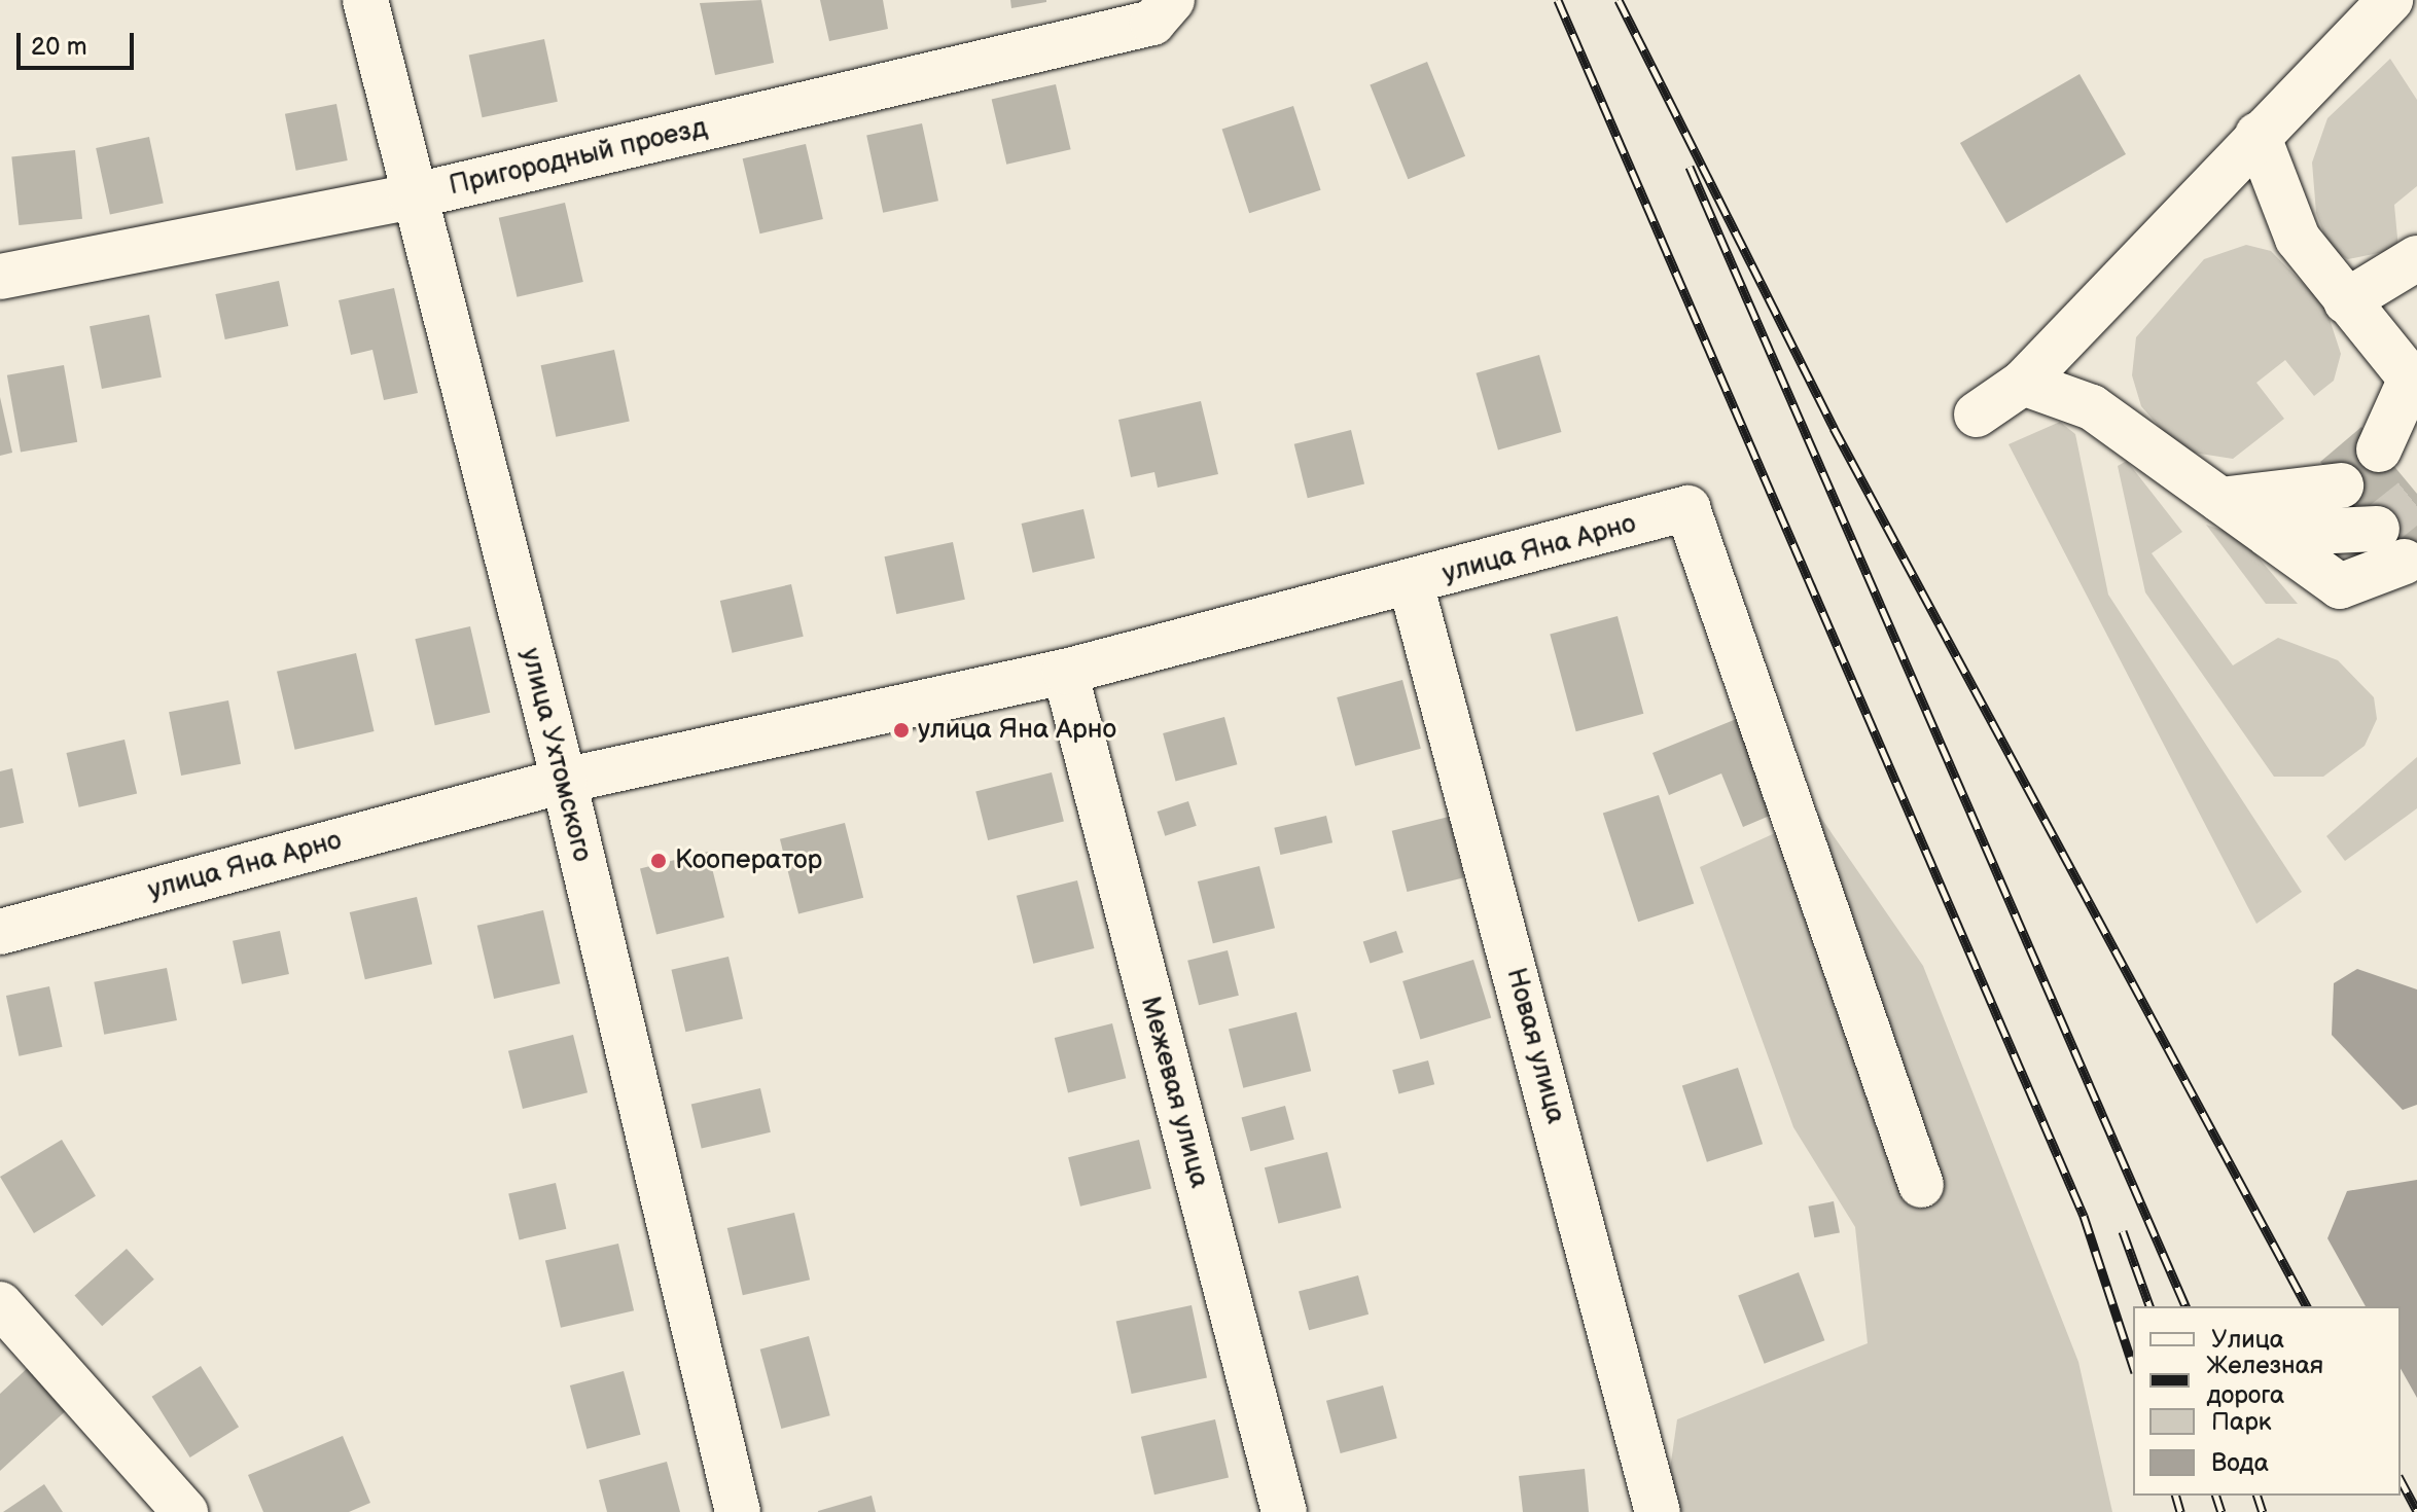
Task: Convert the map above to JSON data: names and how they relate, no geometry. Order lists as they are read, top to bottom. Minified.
{"streets":{"street":["Пригородный проезд","улица Яна Арно","улица Ухтомского","Новая улица","Межевая улица"]},"crossings":[["Пригородный проезд","улица Ухтомского"],["улица Яна Арно","улица Ухтомского"],["улица Яна Арно","Новая улица"],["улица Яна Арно","Межевая улица"]],"places":["улица Яна Арно","Кооператор"],"legend":["Улица","Железная дорога","Парк","Вода"],"scale_bar":"20 m"}
